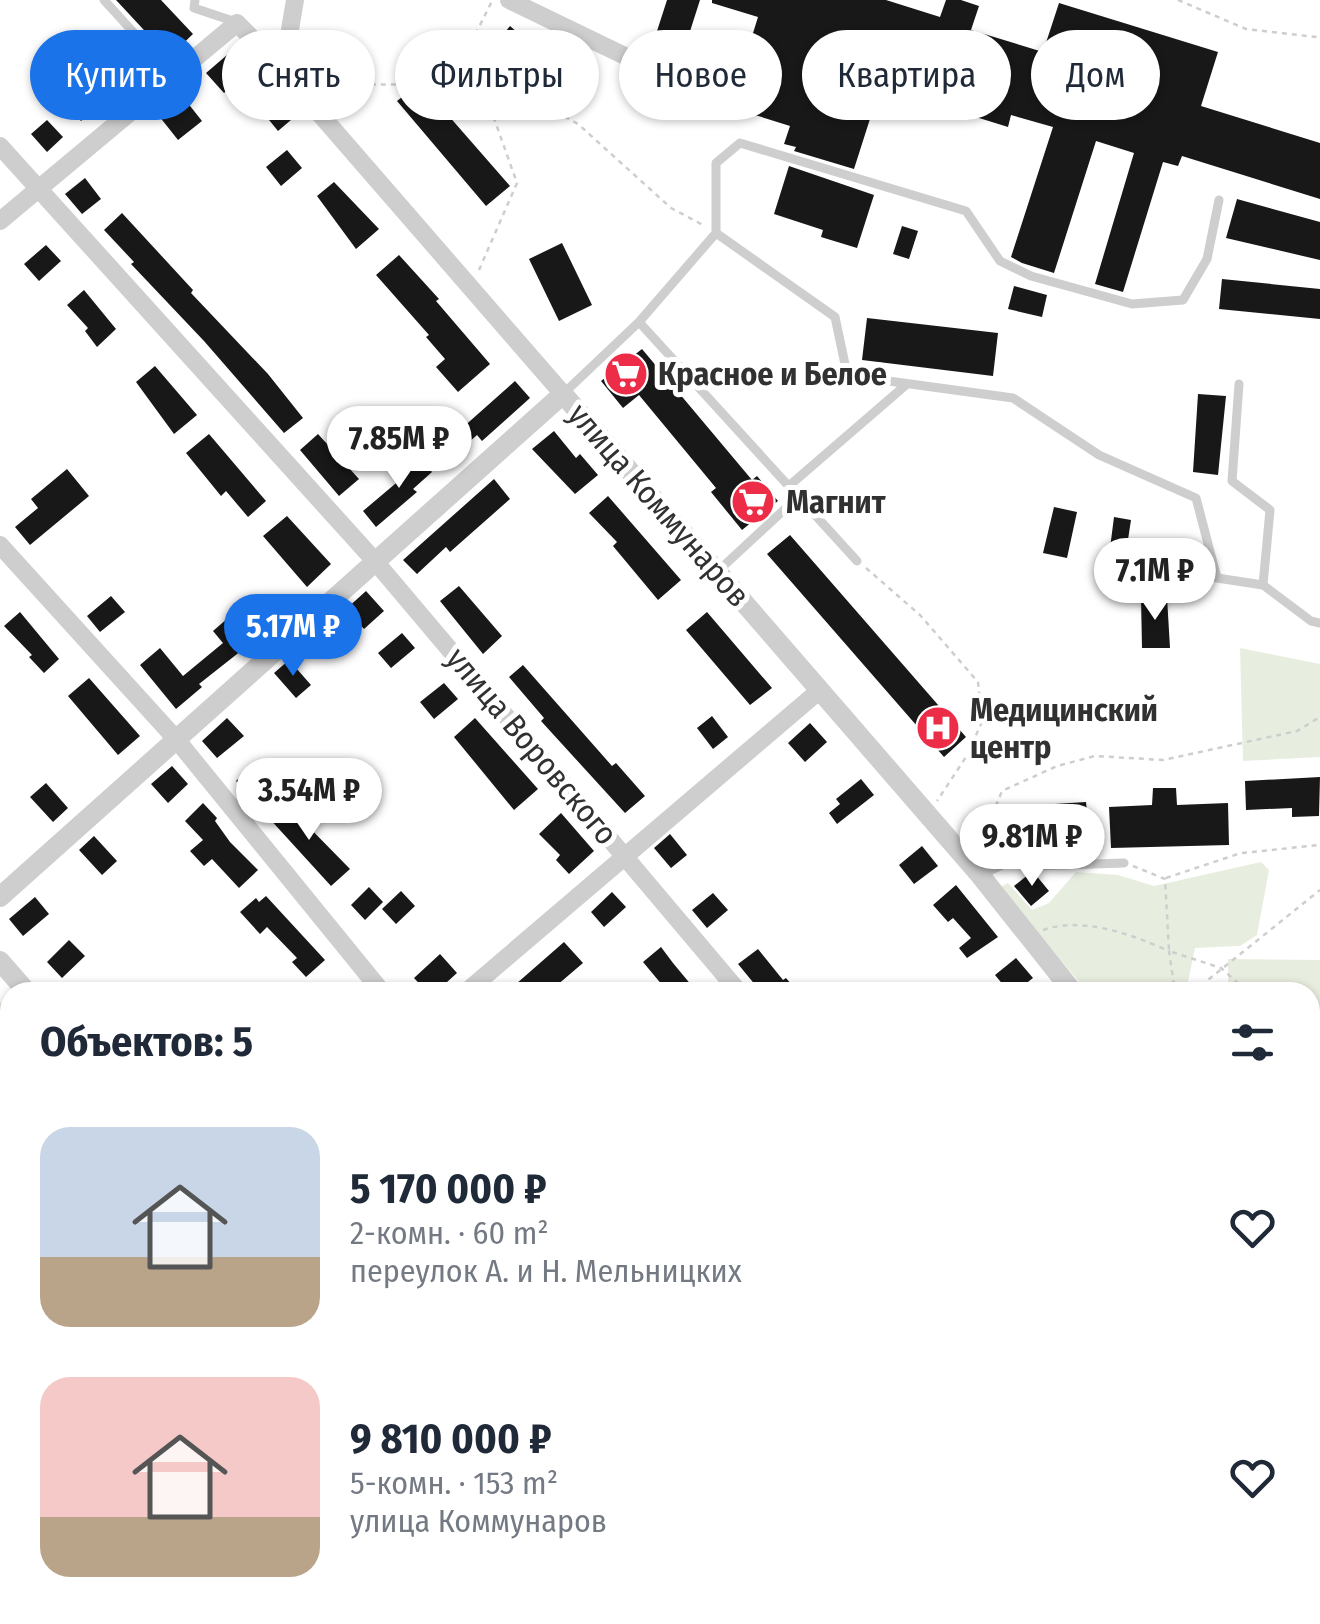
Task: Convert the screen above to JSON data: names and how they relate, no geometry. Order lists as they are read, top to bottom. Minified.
{"streets":{"street":["улица Коммунаров","улица Воровского"]},"places":{"supermarket":["Красное и Белое","Магнит"],"hospital":["Медицинский центр"]},"page":{"chip":["Купить","Снять","Фильтры","Новое","Квартира","Дом"],"price":["7.85M ₽","7.1M ₽","5.17M ₽","3.54M ₽","9.81M ₽"],"heading":"Объектов: 5","list":[{"name":"5 170 000 ₽","note":"2-комн. · 60 m² · переулок А. и Н. Мельницких"},{"name":"9 810 000 ₽","note":"5-комн. · 153 m² · улица Коммунаров"}]}}
